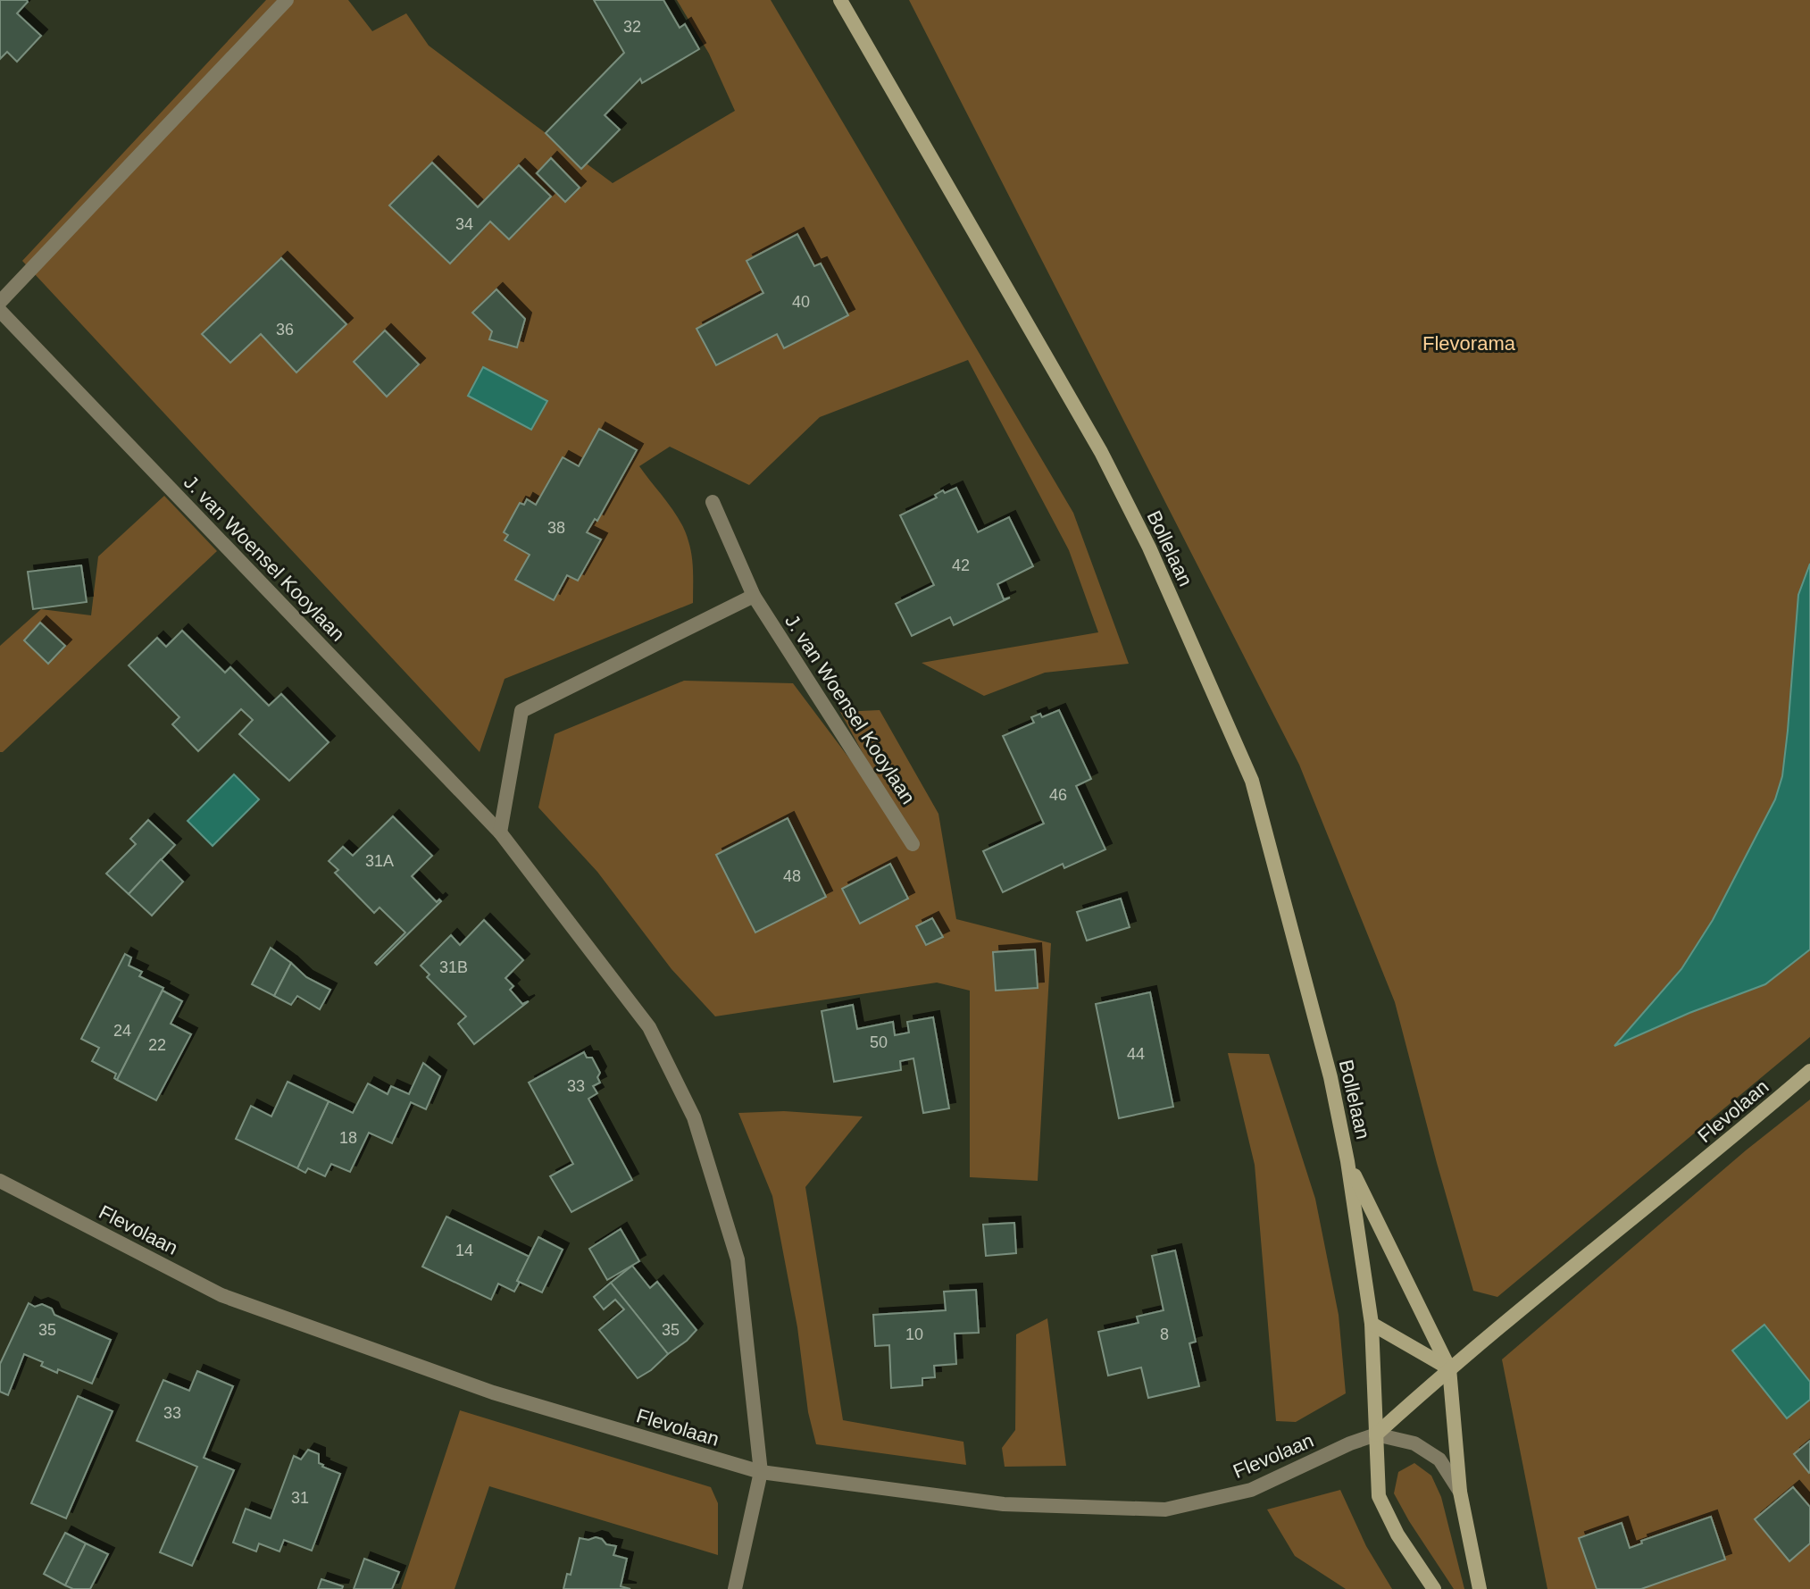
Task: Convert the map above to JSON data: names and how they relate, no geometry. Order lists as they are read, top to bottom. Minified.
{"streets":{"main road":["Bollelaan","Flevolaan"],"street":["J. van Woensel Kooylaan"]},"crossings":[["Bollelaan","Flevolaan"],["J. van Woensel Kooylaan","Flevolaan"]],"parks":["Flevorama"],"house_numbers":["32","34","40","36","38","42","46","31A","48","31B","24","50","22","44","33","18","14","35","35","10","8","33","31"]}
